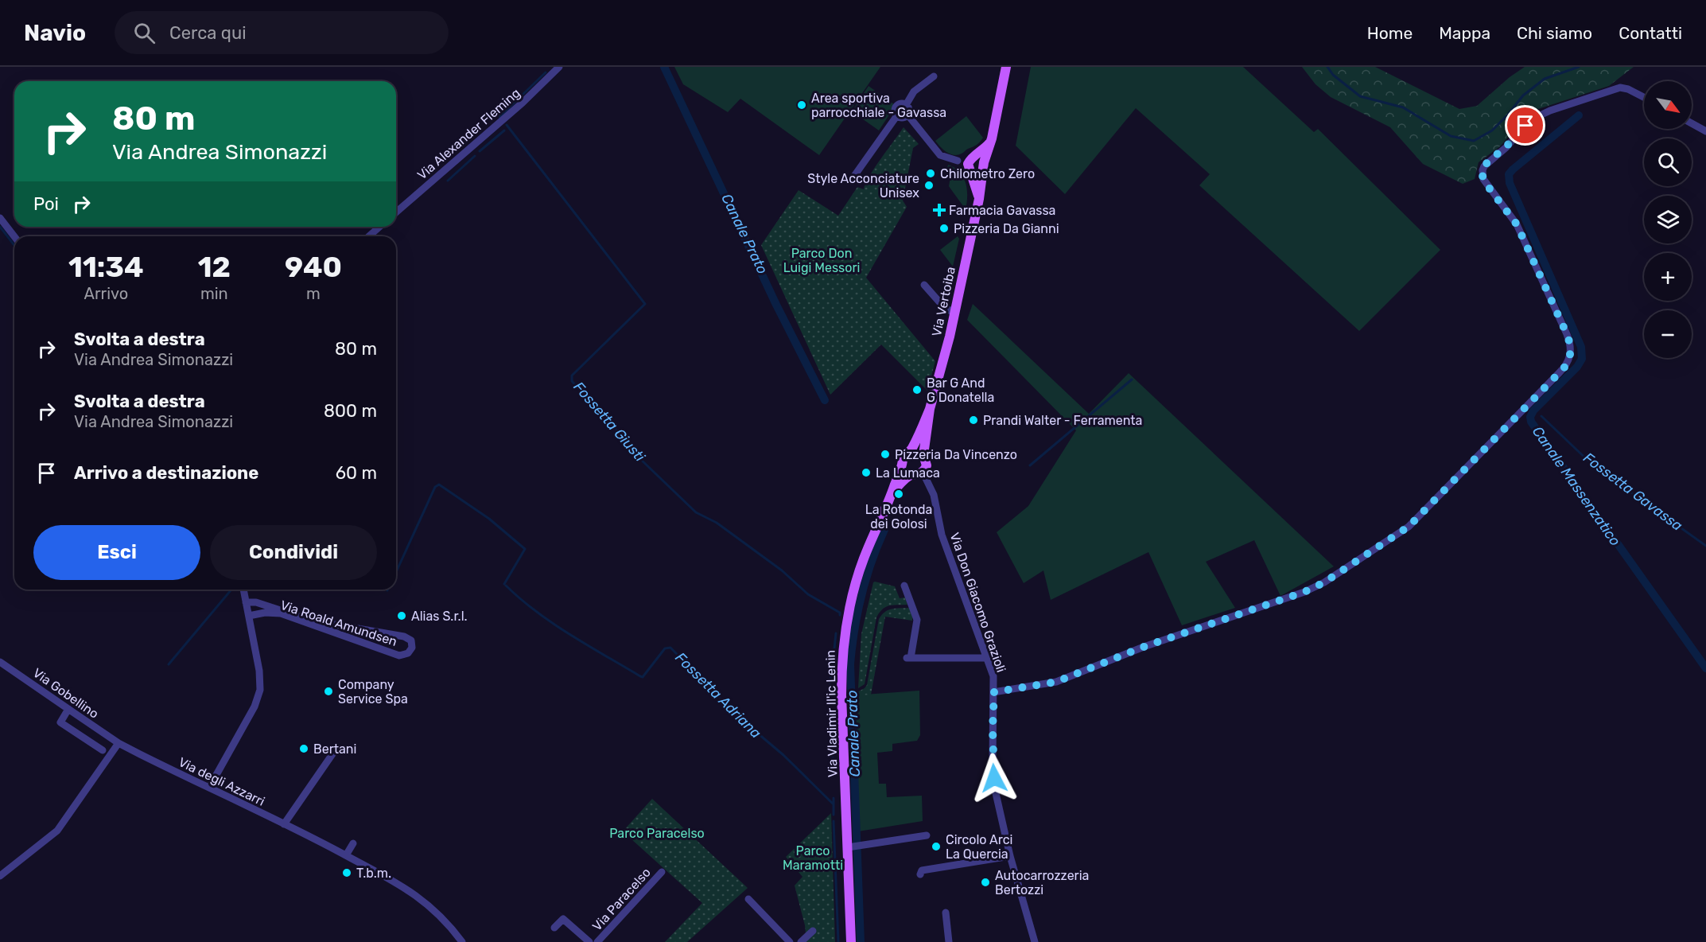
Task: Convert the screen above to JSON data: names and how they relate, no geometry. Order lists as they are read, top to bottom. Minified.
{"streets":{"main road":["Via Vertoiba","Via Vladimir Il'ic Lenin"],"street":["Via Alexander Fleming","Via Don Giacomo Grazioli","Via Roald Amundsen","Via Gobellino","Via degli Azzarri","Via Paracelso"]},"crossings":[["Via Vertoiba","Via Vladimir Il'ic Lenin"],["Via Don Giacomo Grazioli","Via Vladimir Il'ic Lenin"],["Via Gobellino","Via degli Azzarri"]],"water":["Canale Prato","Fossetta Giusti","Canale Massenzatico","Fossetta Gavassa","Fossetta Adriana"],"parks":["Parco Don Luigi Messori","Parco Paracelso","Parco Maramotti"],"places":{"other":["Area sportiva parrocchiale - Gavassa","Chilometro Zero","Style Acconciature Unisex","Pizzeria Da Gianni","Bar G And G Donatella","Prandi Walter - Ferramenta","Pizzeria Da Vincenzo","La Lumaca","La Rotonda dei Golosi","Alias S.r.l.","Company Service Spa","Bertani","Circolo Arci La Quercia","T.b.m.","Autocarrozzeria Bertozzi"],"health":["Farmacia Gavassa"]},"north":"bottom right","page":{"header":"Navio","search":"Cerca qui","nav":["Home","Mappa","Chi siamo","Contatti"],"map_buttons":["+","−"],"turn":["80 m","Via Andrea Simonazzi"],"then":"Poi","eta":["11:34","Arrivo","12","min","940","m"],"list":[{"name":"Svolta a destra","note":"Via Andrea Simonazzi","value":"80 m"},{"name":"Svolta a destra","note":"Via Andrea Simonazzi","value":"800 m"},{"name":"Arrivo a destinazione","value":"60 m"}],"buttons":["Esci","Condividi"]}}
